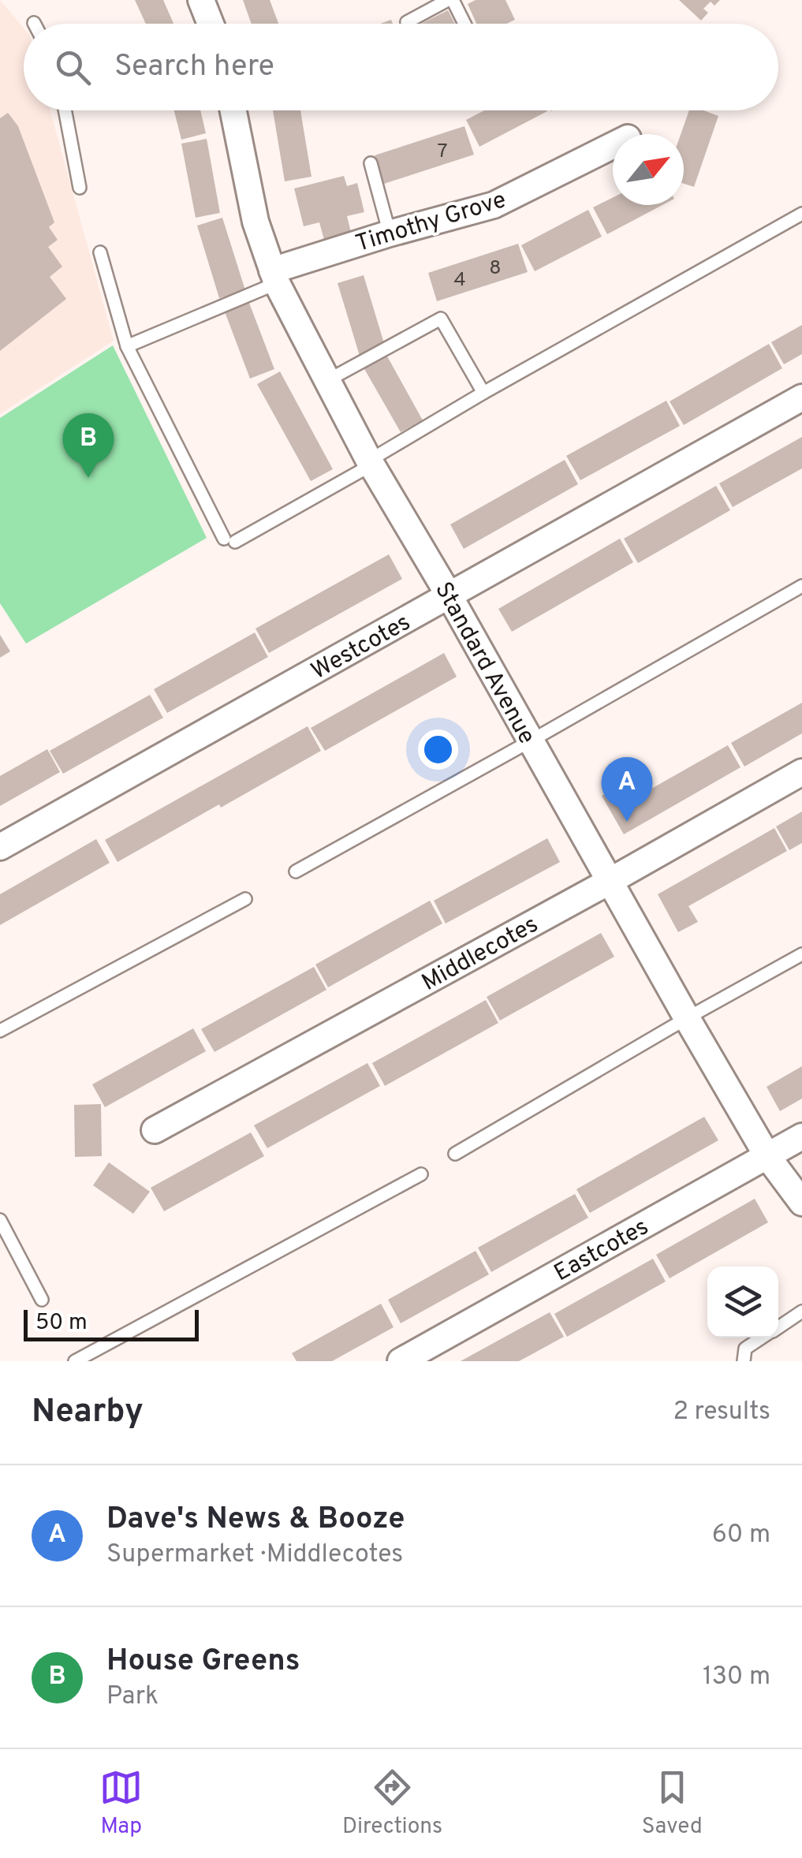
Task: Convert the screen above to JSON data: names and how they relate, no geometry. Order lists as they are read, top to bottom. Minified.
{"streets":{"street":["Timothy Grove","Westcotes","Standard Avenue","Middlecotes","Eastcotes"]},"crossings":[["Timothy Grove","Standard Avenue"],["Westcotes","Standard Avenue"],["Standard Avenue","Middlecotes"],["Standard Avenue","Eastcotes"]],"house_numbers":["7","8","4"],"scale_bar":"50 m","north":"top right","page":{"search":"Search here","pins":["B","A"],"scale":"50 m","heading":["Nearby","2 results"],"list":[{"mark":"A","name":"Dave's News & Booze","note":"Supermarket · Middlecotes","value":"60 m"},{"mark":"B","name":"House Greens","note":"Park","value":"130 m"}],"nav":["Map","Directions","Saved"]}}
